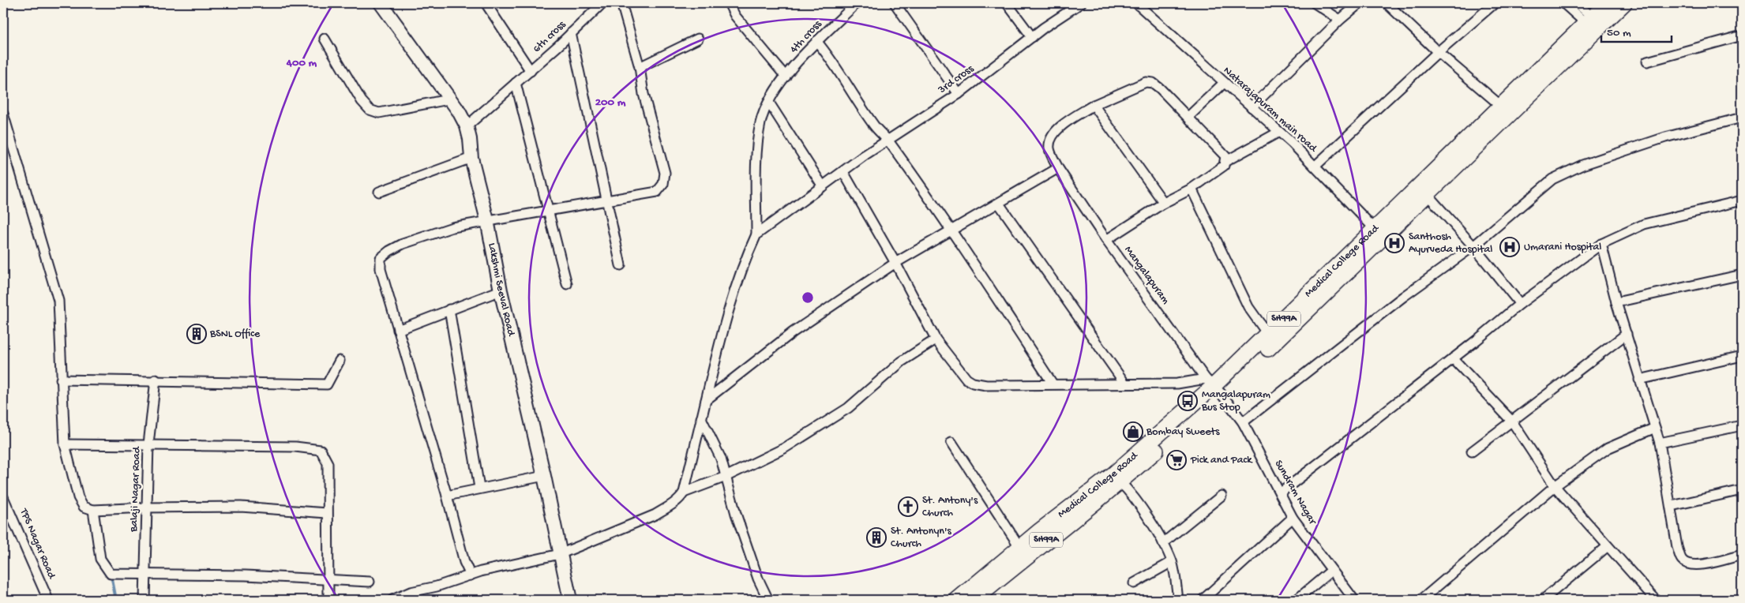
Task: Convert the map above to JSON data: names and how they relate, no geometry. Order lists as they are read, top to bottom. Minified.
{"streets":{"main road":["Medical College Road","SH99A"],"street":["6th cross","4th cross","3rd cross","Natarajapuram main road","Mangalapuram","Lakshmi Seeval Road","Balaji Nagar Road","Sundram Nagar","TPS Nagar Road"]},"crossings":[["6th cross","Lakshmi Seeval Road"],["4th cross","3rd cross"],["Natarajapuram main road","Medical College Road"],["Medical College Road","Mangalapuram"],["Medical College Road","Sundram Nagar"],["Mangalapuram","Sundram Nagar"]],"places":{"hospital":["Santhosh Ayurveda Hospital","Umarani Hospital"],"building":["BSNL Office","St. Antonyn's Church"],"bus stop":["Mangalapuram Bus Stop"],"shop":["Bombay Sweets"],"supermarket":["Pick and Pack"],"church":["St. Antony's Church"]},"scale_bar":"50 m","rings":["400 m","200 m"]}
